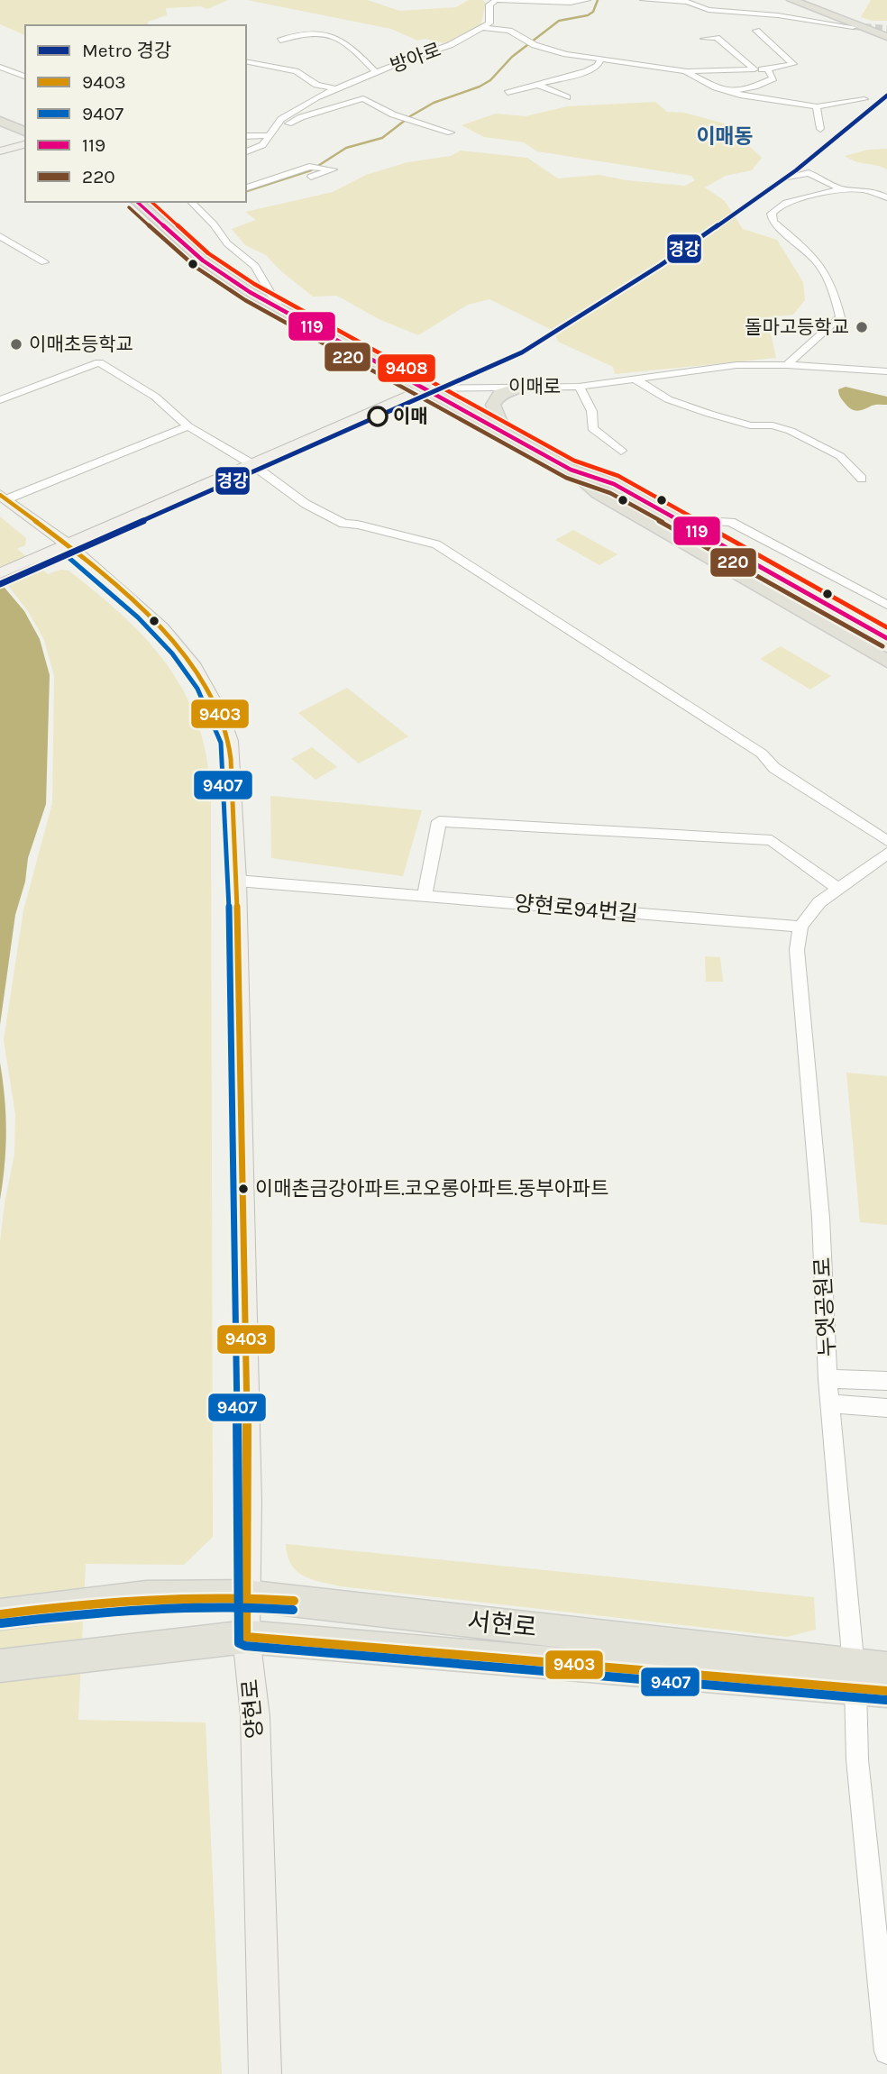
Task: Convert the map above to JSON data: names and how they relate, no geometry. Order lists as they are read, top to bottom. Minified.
{"streets":{"main road":["이매로","서현로","양현로"],"street":["방아로","양현로94번길","누엣공원로"]},"crossings":[["이매로","양현로"],["양현로94번길","누엣공원로"],["양현로94번길","양현로"],["누엣공원로","서현로"],["서현로","양현로"]],"districts":["이매동"],"places":["돌마고등학교","이매초등학교","이매","이매촌금강아파트.코오롱아파트.동부아파트"],"lines":["metro line 경강","transit line 119","transit line 9408","transit line 220","transit line 9403","transit line 9407"],"legend":["Metro 경강","9403","9407","119","220"]}
